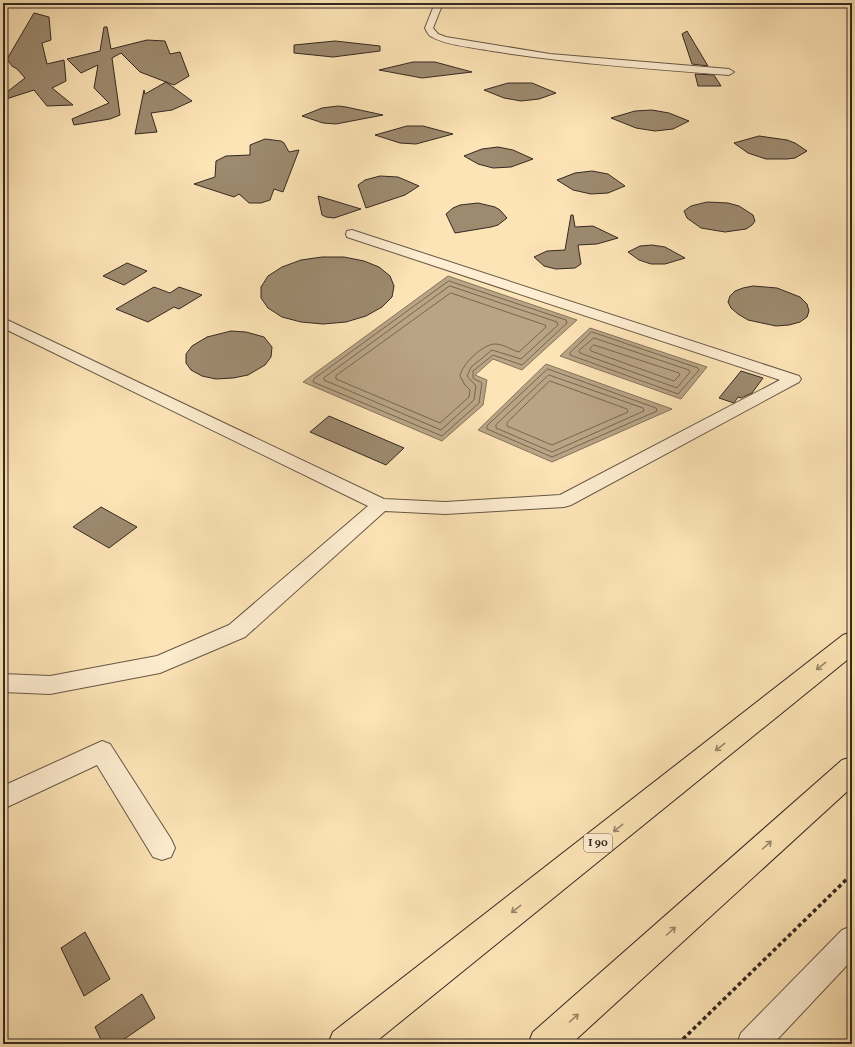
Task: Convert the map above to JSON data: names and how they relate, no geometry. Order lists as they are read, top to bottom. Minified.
{"streets":{"highway":["I 90"]}}
